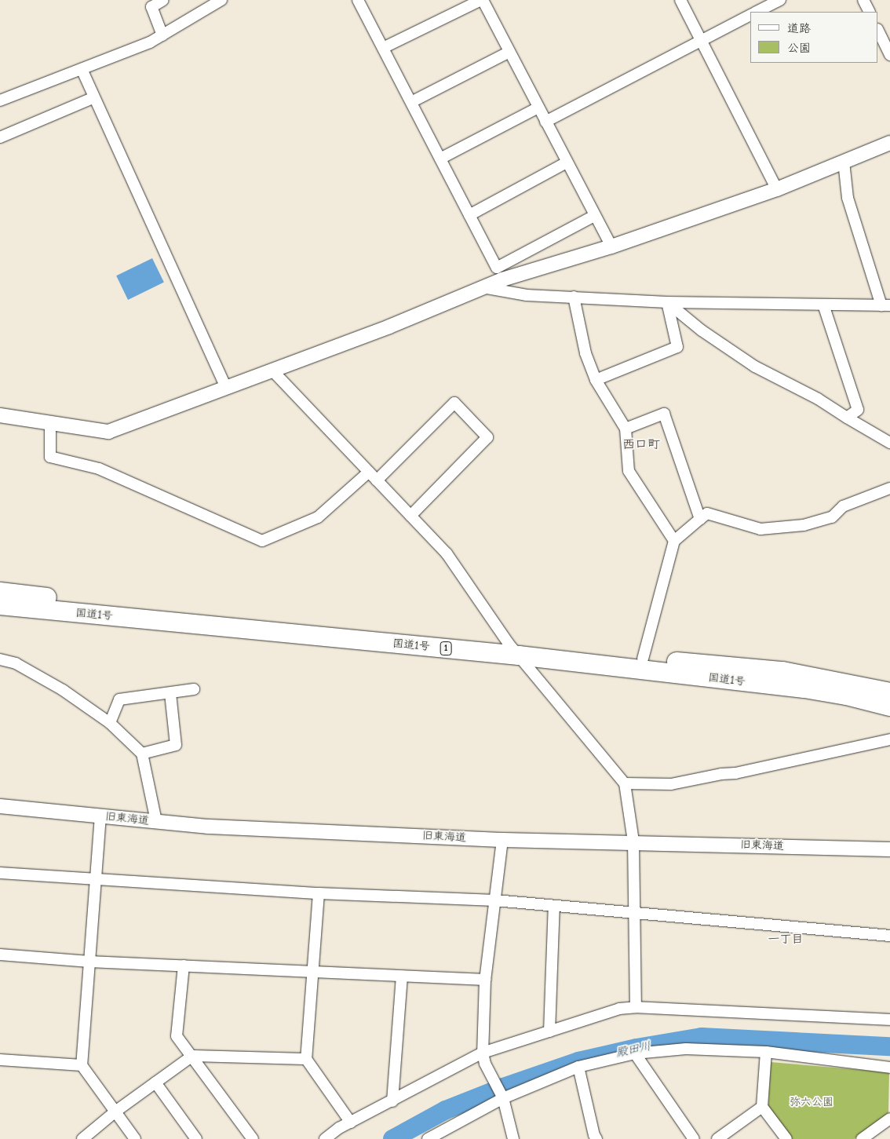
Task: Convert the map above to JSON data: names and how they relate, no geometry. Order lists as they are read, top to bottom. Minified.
{"streets":{"highway":["国道1号","1"],"street":["旧東海道"]},"districts":["西口町","一丁目"],"water":["殿田川"],"parks":["弥六公園"],"legend":["道路","公園"]}
